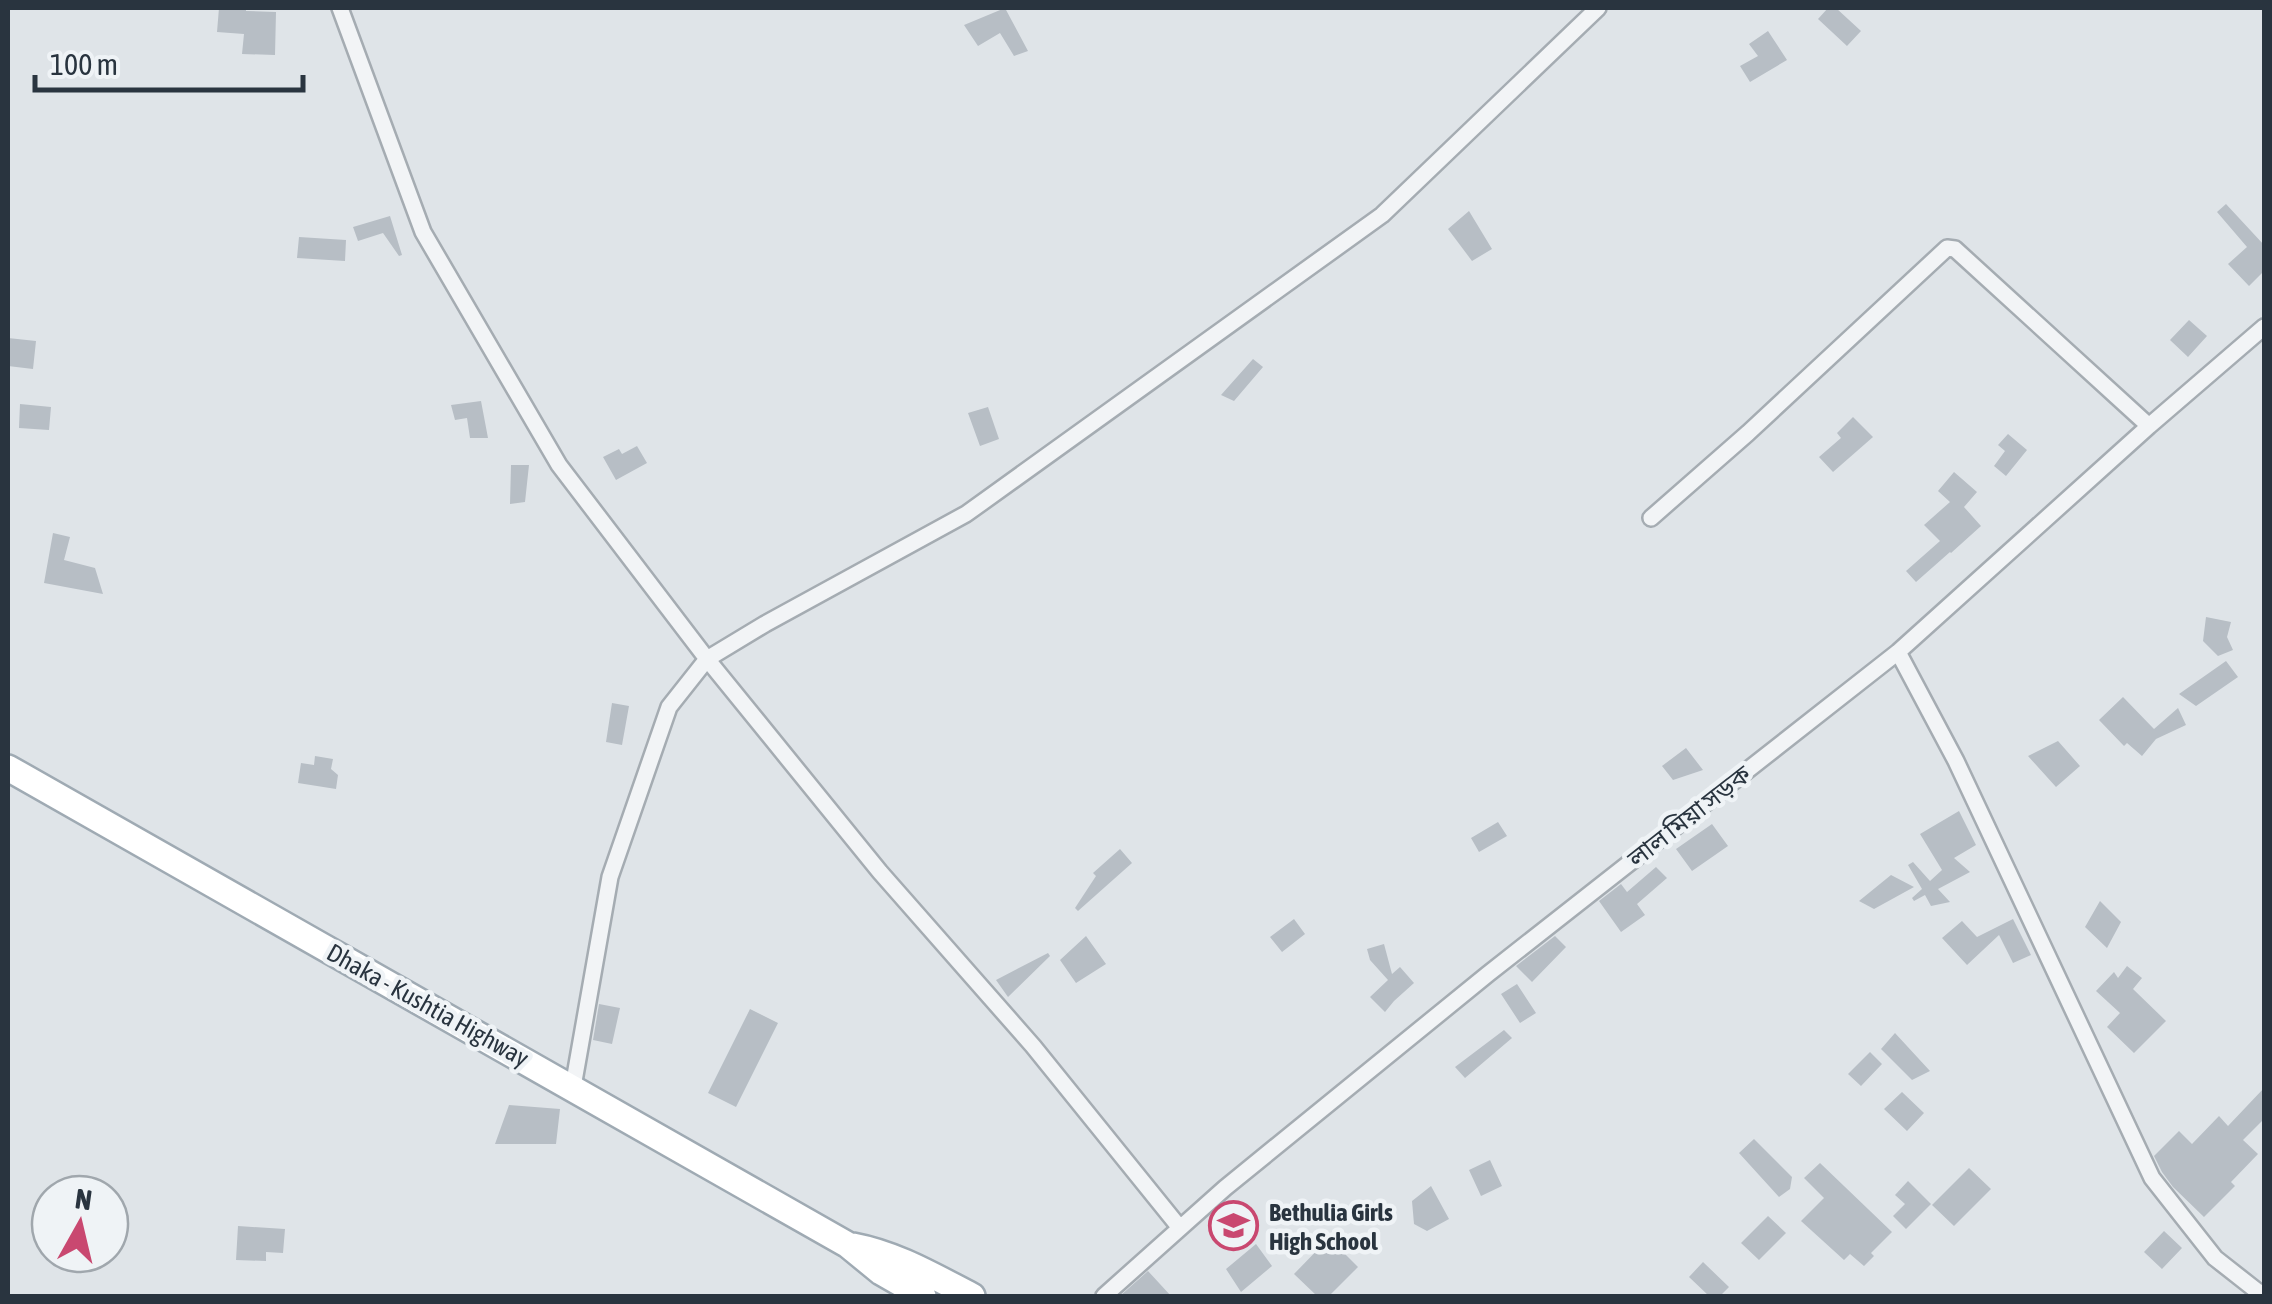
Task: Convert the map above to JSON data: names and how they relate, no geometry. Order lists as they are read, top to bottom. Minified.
{"streets":{"main road":["Dhaka - Kushtia Highway"],"street":["লাল মিয়া সড়ক"]},"places":{"school or university":["Bethulia Girls High School"]},"scale_bar":"100 m","north":"top"}
